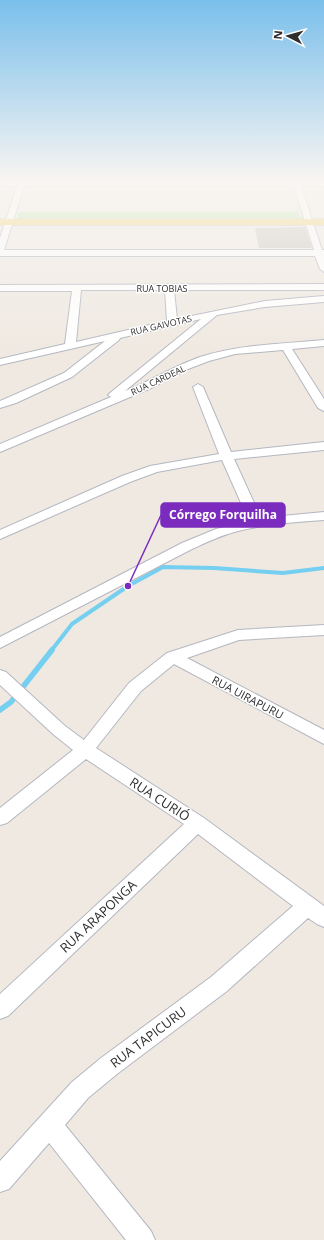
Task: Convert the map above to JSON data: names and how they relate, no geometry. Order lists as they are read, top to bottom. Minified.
{"streets":{"street":["RUA TOBIAS","RUA GAIVOTAS","RUA CARDEAL","RUA UIRAPURU","RUA CURIÓ","RUA ARAPONGA","RUA TAPICURU"]},"crossings":[["RUA CURIÓ","RUA ARAPONGA"],["RUA CURIÓ","RUA TAPICURU"]],"places":["Córrego Forquilha"],"north":"left"}
